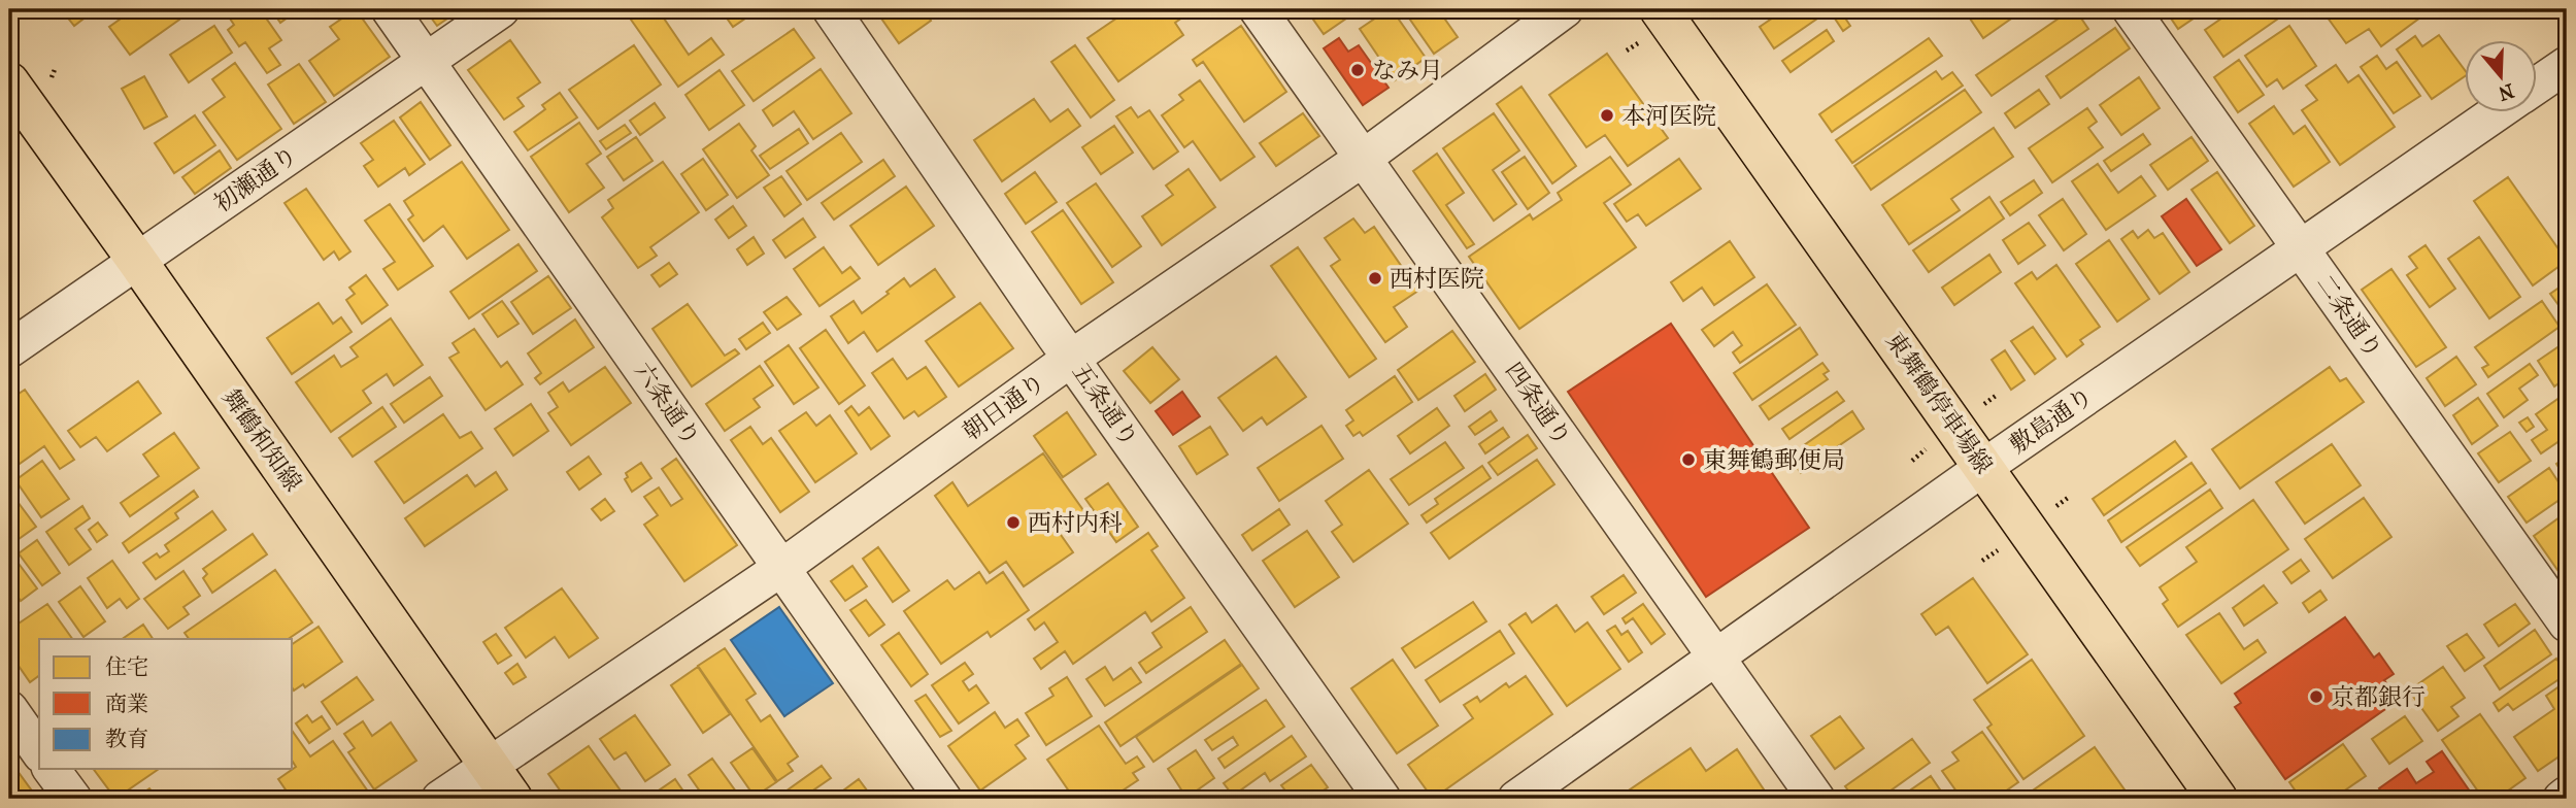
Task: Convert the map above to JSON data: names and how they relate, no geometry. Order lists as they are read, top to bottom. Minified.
{"streets":{"main road":["東舞鶴停車場線","舞鶴和知線"],"street":["初瀬通り","二条通り","六条通り","四条通り","五条通り","朝日通り","敷島通り"]},"crossings":[["初瀬通り","六条通り"],["初瀬通り","舞鶴和知線"],["二条通り","敷島通り"],["東舞鶴停車場線","敷島通り"],["六条通り","朝日通り"],["四条通り","朝日通り"],["四条通り","敷島通り"],["五条通り","朝日通り"],["朝日通り","舞鶴和知線"]],"places":["なみ月","本河医院","西村医院","東舞鶴郵便局","西村内科","京都銀行"],"legend":["住宅","商業","教育"],"north":"bottom"}
